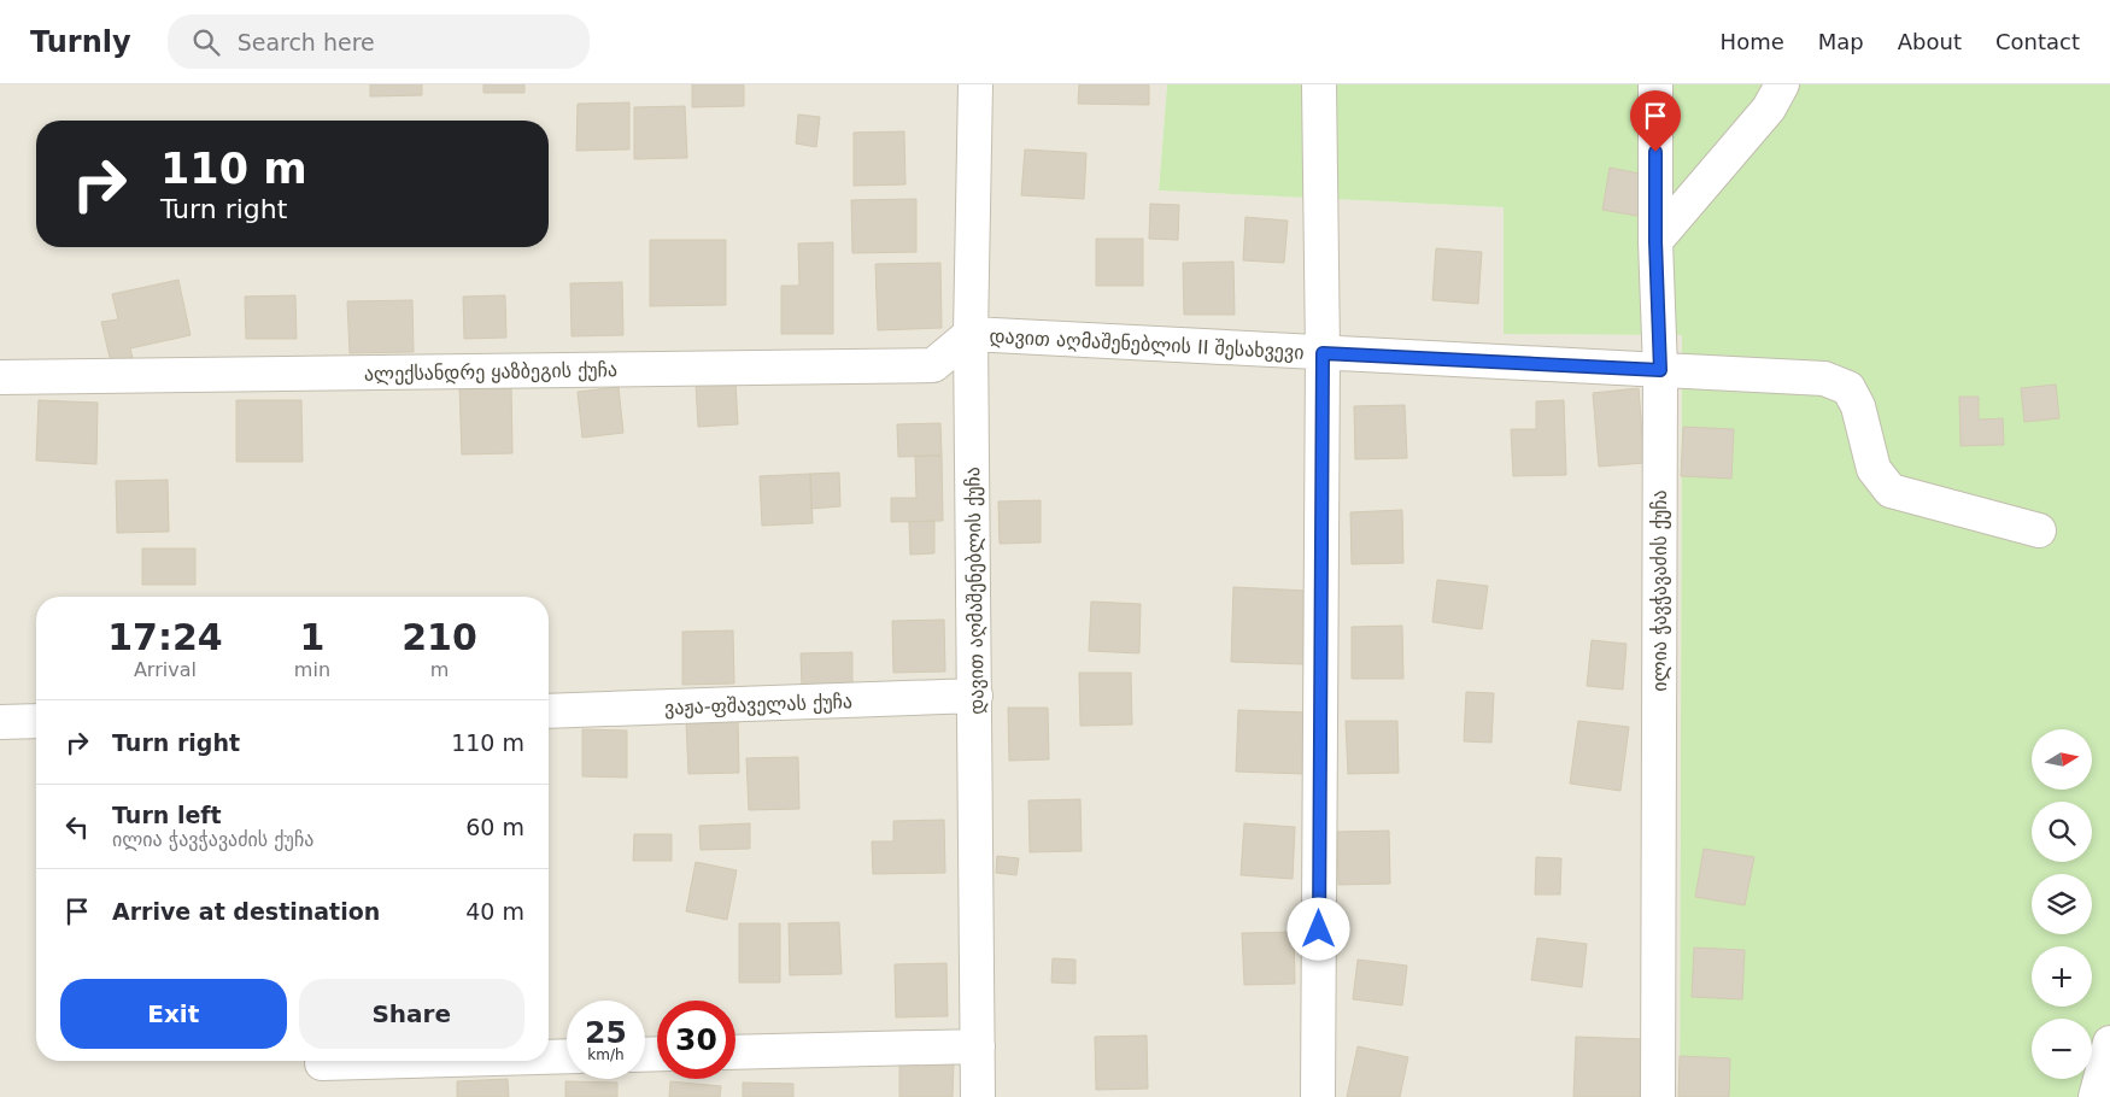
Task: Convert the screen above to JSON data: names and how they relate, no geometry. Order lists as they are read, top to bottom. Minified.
{"streets":{"street":["დავით აღმაშენებლის II შესახვევი","ალექსანდრე ყაზბეგის ქუჩა","დავით აღმაშენებლის ქუჩა","ილია ჭავჭავაძის ქუჩა","ვაჟა-ფშაველას ქუჩა"]},"crossings":[["დავით აღმაშენებლის II შესახვევი","ალექსანდრე ყაზბეგის ქუჩა"],["დავით აღმაშენებლის II შესახვევი","დავით აღმაშენებლის ქუჩა"],["დავით აღმაშენებლის II შესახვევი","ილია ჭავჭავაძის ქუჩა"],["ალექსანდრე ყაზბეგის ქუჩა","დავით აღმაშენებლის ქუჩა"],["დავით აღმაშენებლის ქუჩა","ვაჟა-ფშაველას ქუჩა"]],"north":"right","page":{"header":"Turnly","search":"Search here","nav":["Home","Map","About","Contact"],"turn":["110 m","Turn right"],"eta":["17:24","Arrival","1","min","210","m"],"list":[{"name":"Turn right","value":"110 m"},{"name":"Turn left","note":"ილია ჭავჭავაძის ქუჩა","value":"60 m"},{"name":"Arrive at destination","value":"40 m"}],"map_buttons":["+","−"],"buttons":["Exit","Share"],"speed":"25 km/h","limit":"30"}}
